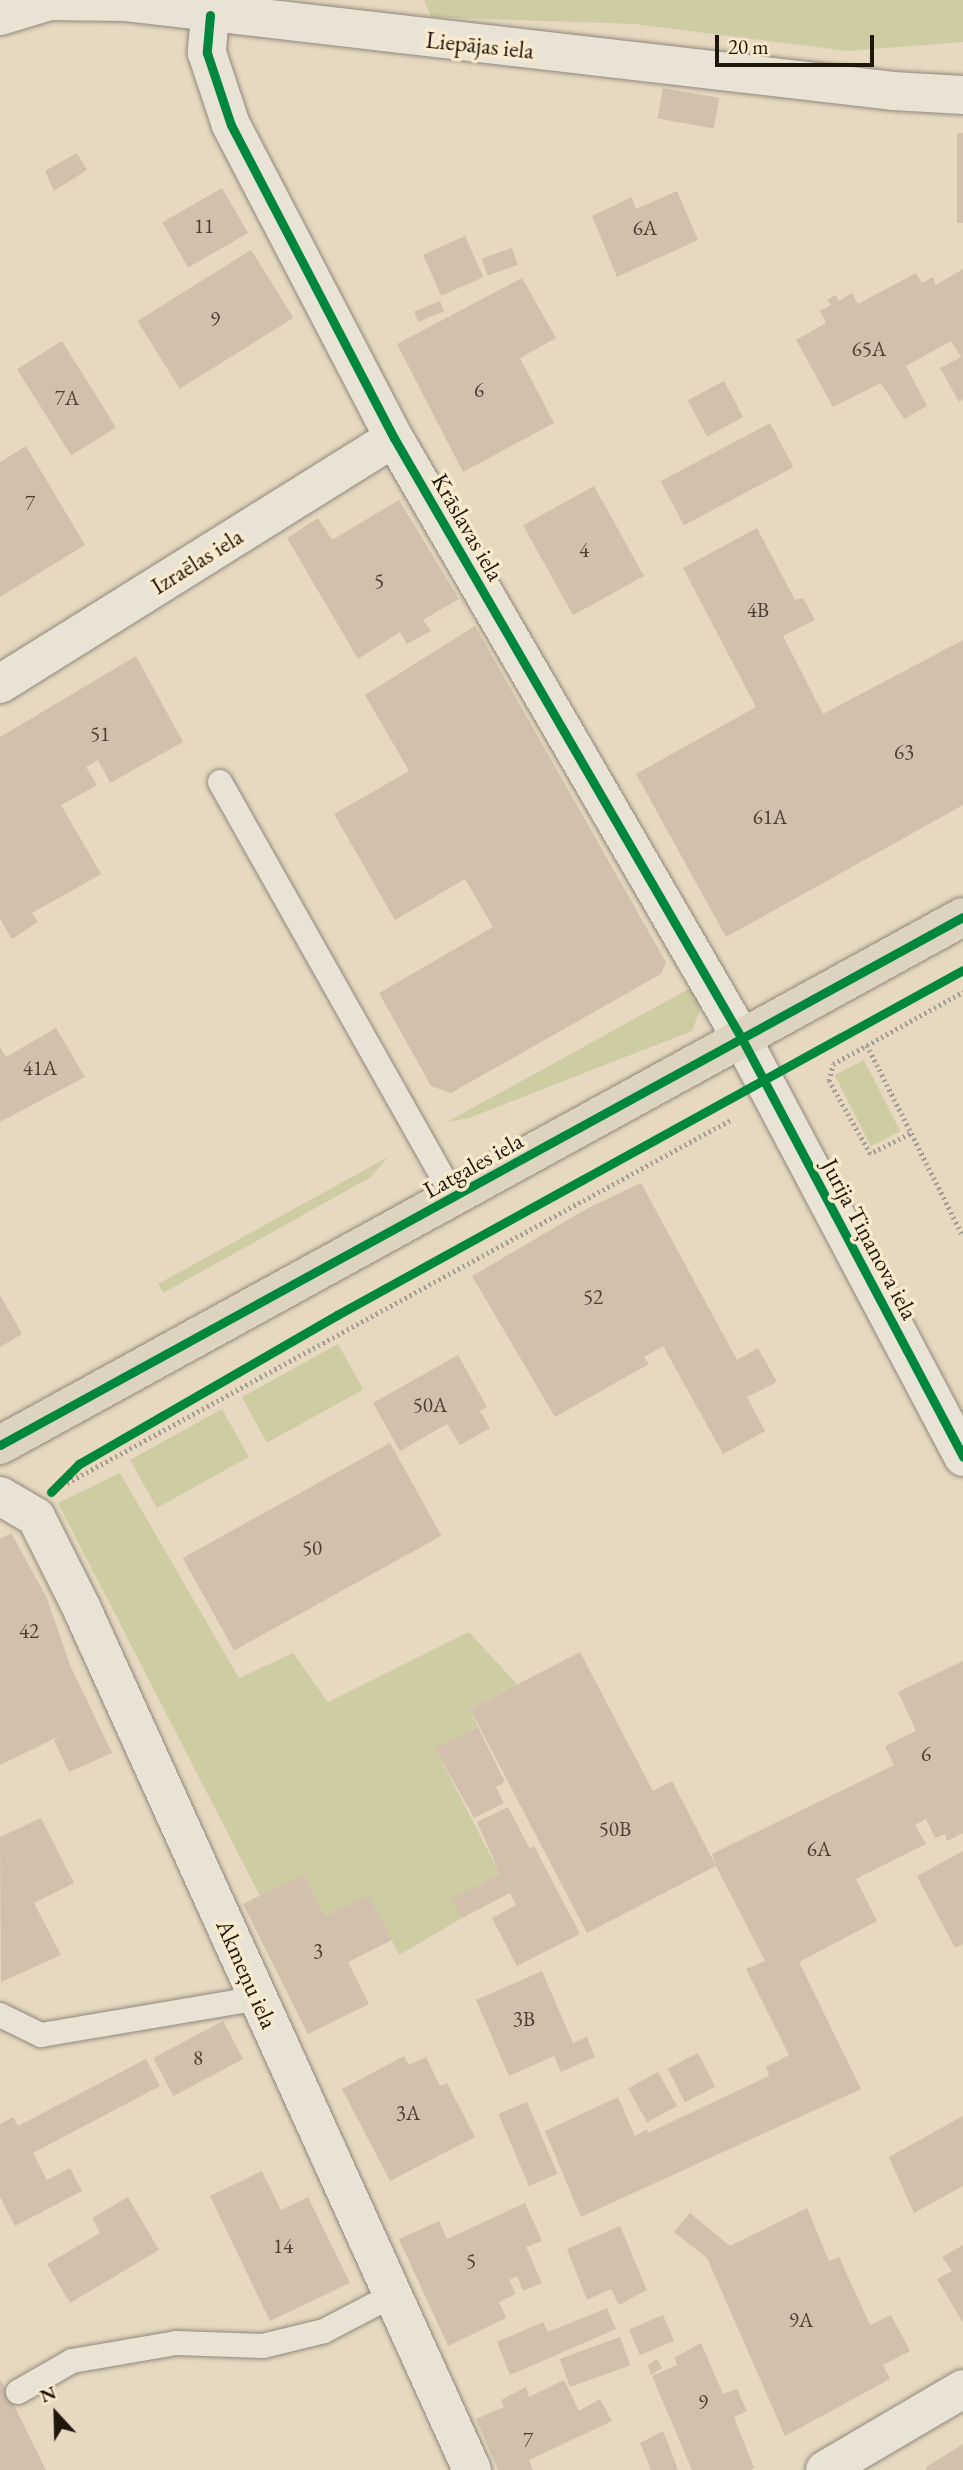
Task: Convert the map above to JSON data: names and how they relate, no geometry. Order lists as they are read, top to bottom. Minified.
{"streets":{"main road":["Latgales iela"],"street":["Liepājas iela","Krāslavas iela","Izraēlas iela","Jurija Tiņanova iela","Akmeņu iela"]},"crossings":[["Liepājas iela","Krāslavas iela"],["Krāslavas iela","Izraēlas iela"],["Krāslavas iela","Latgales iela"],["Krāslavas iela","Jurija Tiņanova iela"],["Latgales iela","Jurija Tiņanova iela"]],"house_numbers":["11","6A","9","65A","6","7A","7","4","5","4B","51","63","61A","41A","52","50A","50","42","6","50B","6A","3","3B","8","3A","14","5","9A","9","7"],"scale_bar":"20 m","north":"top"}
